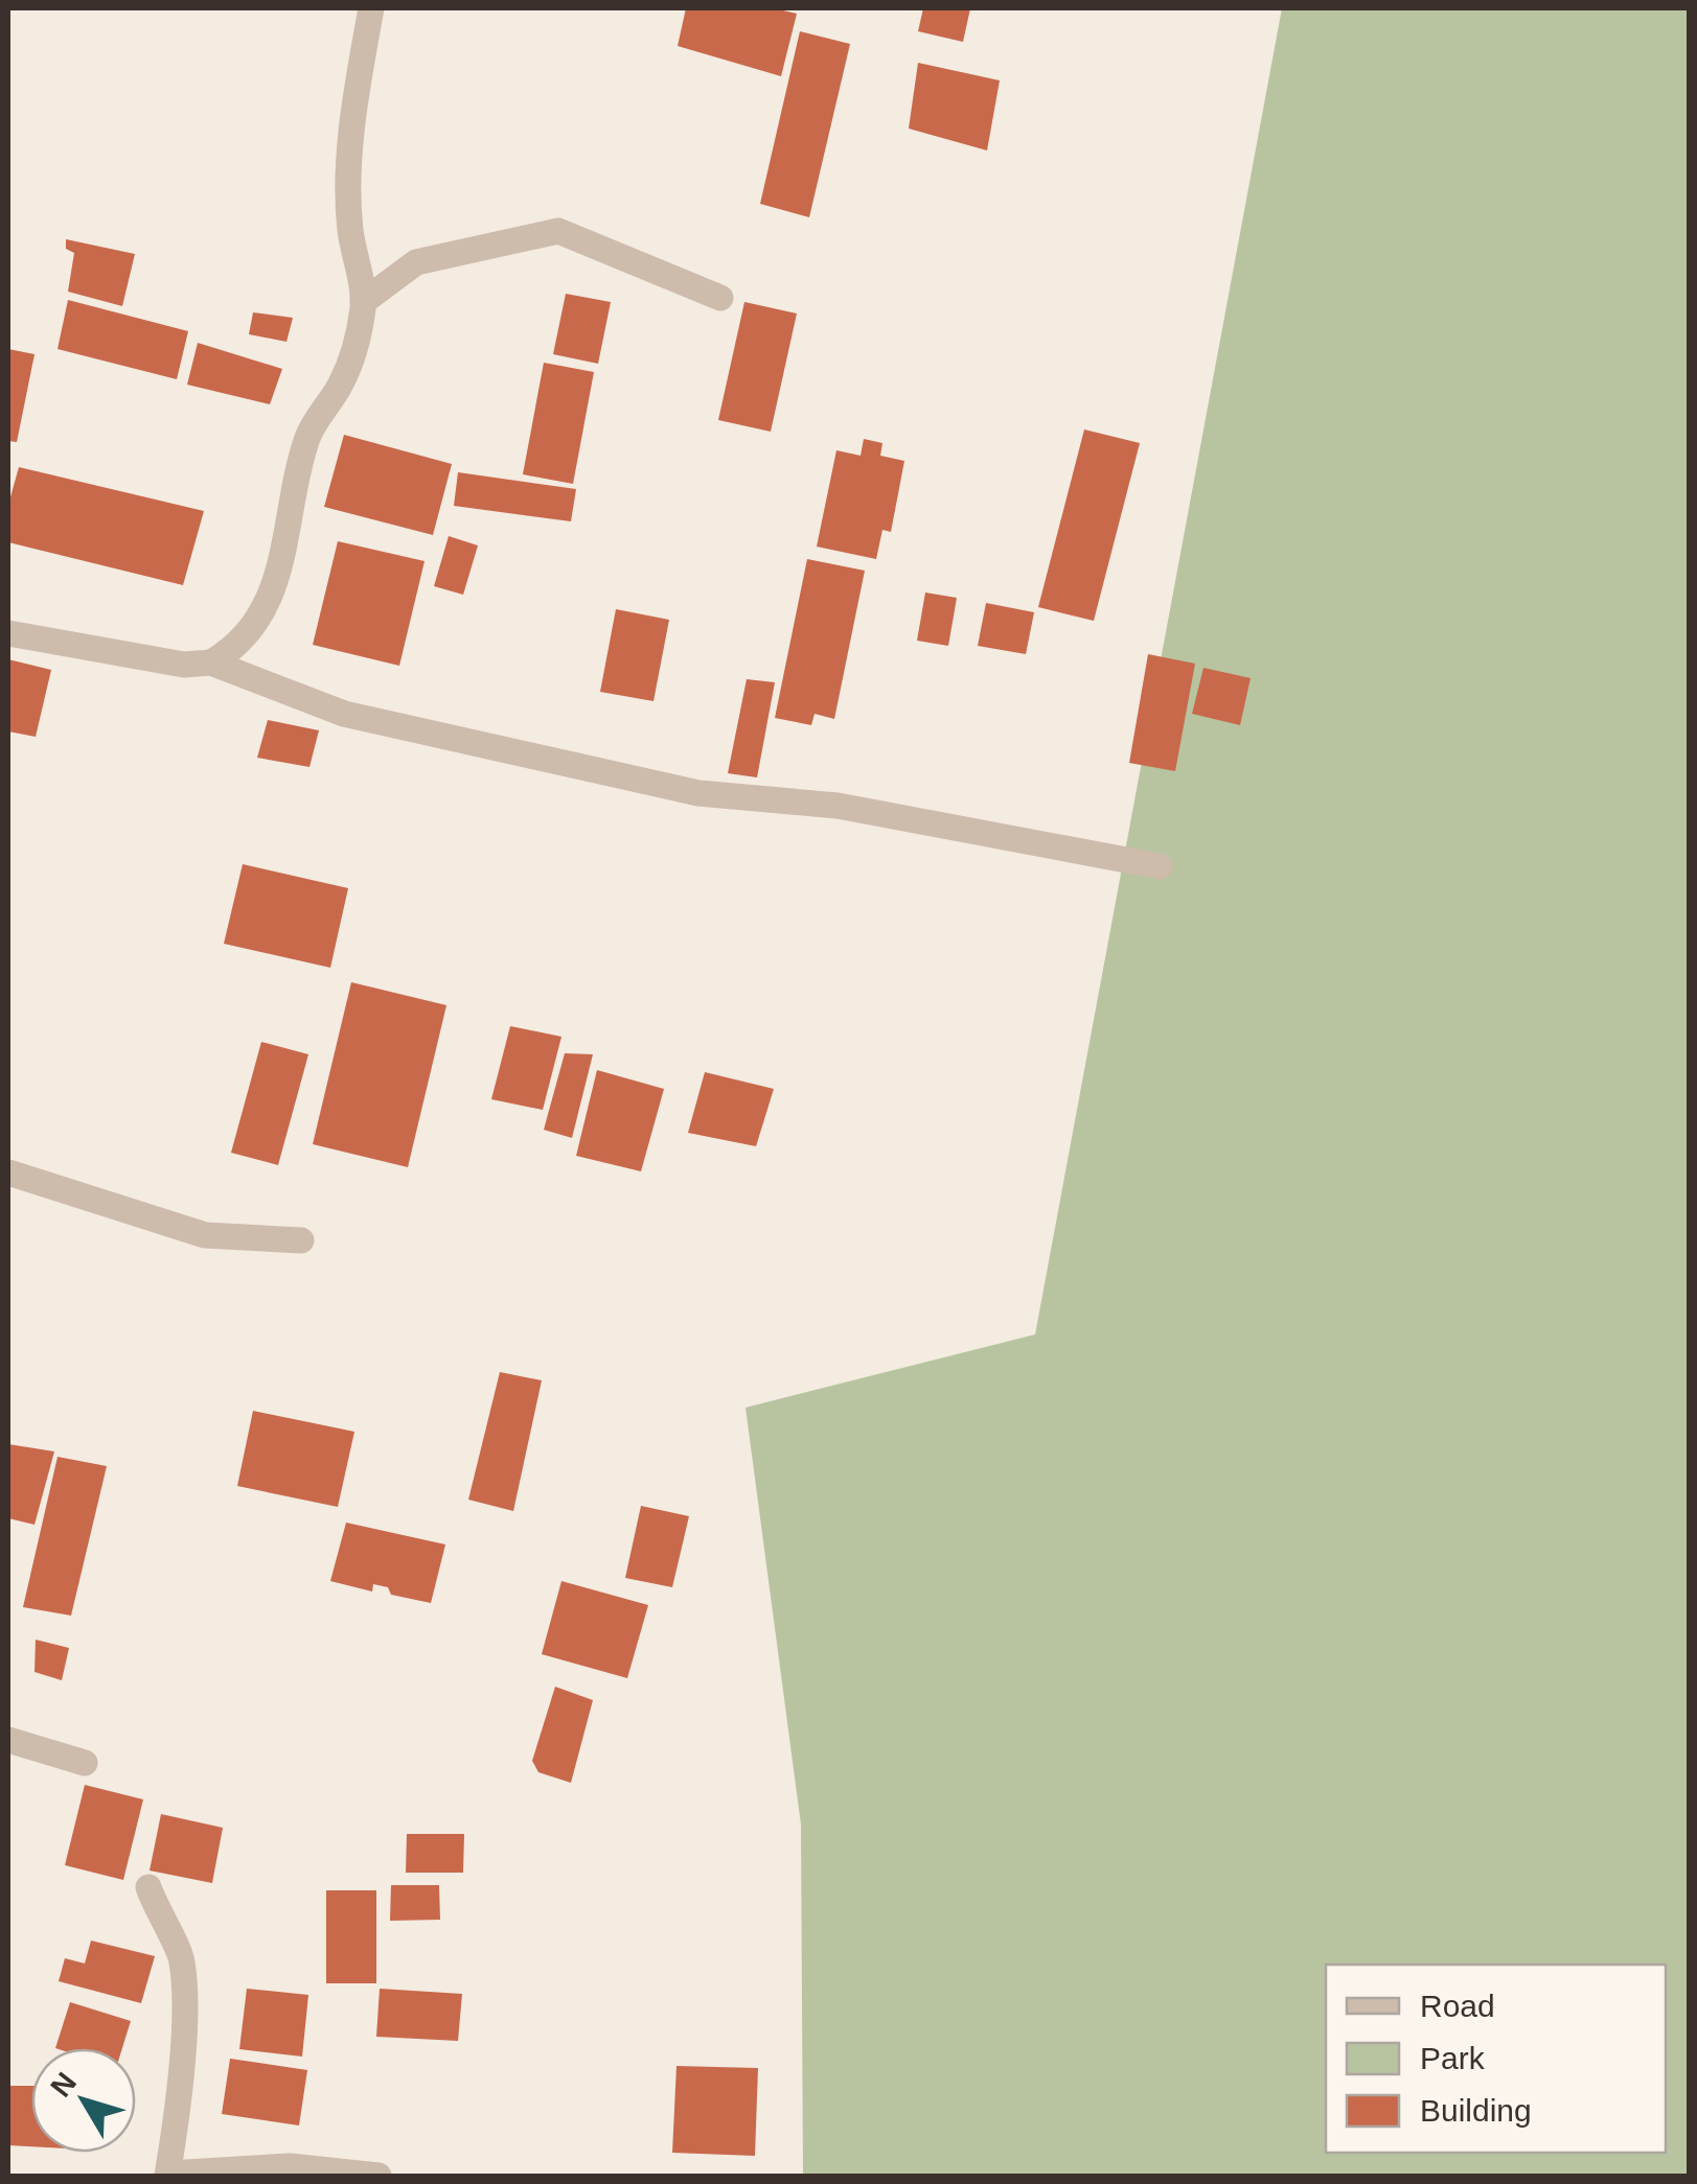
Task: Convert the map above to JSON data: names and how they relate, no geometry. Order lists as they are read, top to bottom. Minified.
{"legend":["Road","Park","Building"],"north":"top left"}
